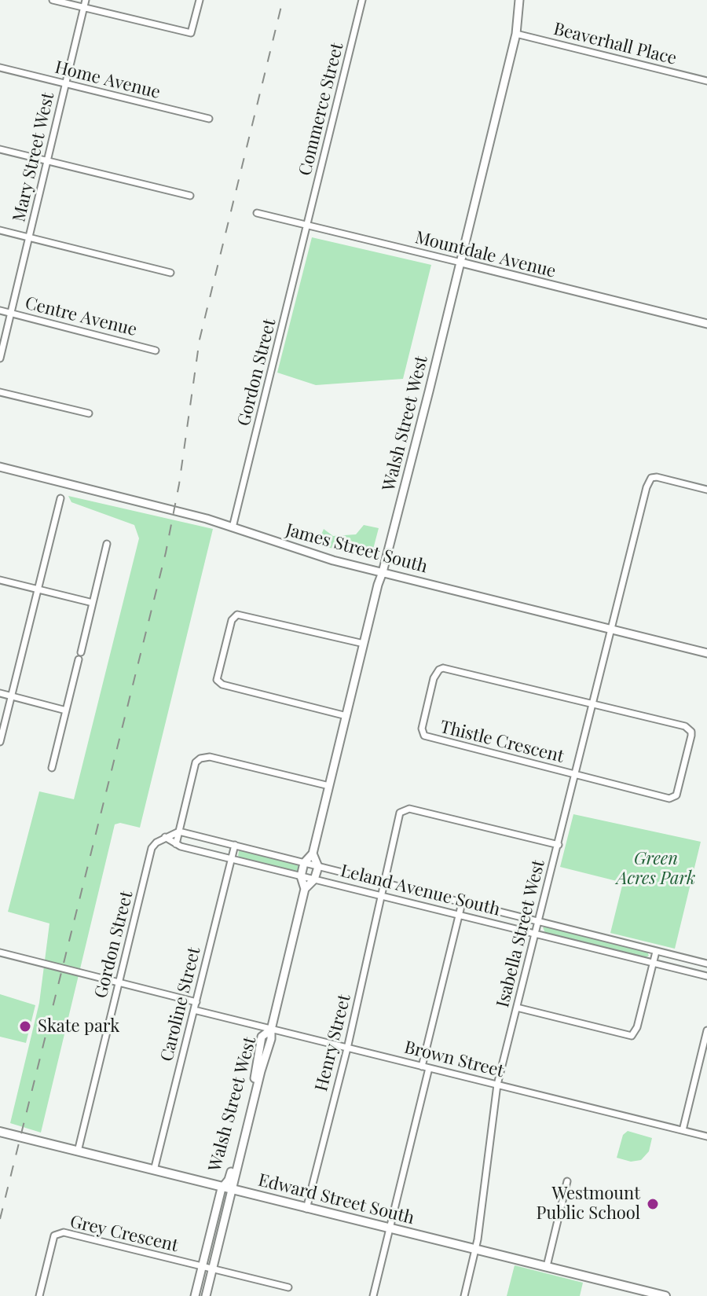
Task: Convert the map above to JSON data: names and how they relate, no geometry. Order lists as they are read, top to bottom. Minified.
{"streets":{"main road":["Edward Street South"],"street":["Beaverhall Place","Home Avenue","Commerce Street","Mary Street West","Mountdale Avenue","Centre Avenue","Gordon Street","Walsh Street West","James Street South","Thistle Crescent","Leland Avenue South","Isabella Street West","Caroline Street","Henry Street","Brown Street","Grey Crescent"]},"crossings":[["Beaverhall Place","Walsh Street West"],["Home Avenue","Mary Street West"],["Commerce Street","Mountdale Avenue"],["Commerce Street","Gordon Street"],["Mary Street West","Centre Avenue"],["Mountdale Avenue","Gordon Street"],["Mountdale Avenue","Walsh Street West"],["Gordon Street","James Street South"],["Gordon Street","Leland Avenue South"],["Gordon Street","Edward Street South"],["Walsh Street West","James Street South"],["Walsh Street West","Leland Avenue South"],["Walsh Street West","Brown Street"],["Walsh Street West","Edward Street South"],["Walsh Street West","Grey Crescent"],["James Street South","Isabella Street West"],["Thistle Crescent","Isabella Street West"],["Leland Avenue South","Isabella Street West"],["Leland Avenue South","Caroline Street"],["Leland Avenue South","Henry Street"],["Isabella Street West","Henry Street"],["Isabella Street West","Brown Street"],["Isabella Street West","Edward Street South"],["Caroline Street","Brown Street"],["Caroline Street","Edward Street South"],["Henry Street","Brown Street"],["Henry Street","Edward Street South"]],"parks":["Green Acres Park"],"places":["Skate park","Westmount Public School"]}
